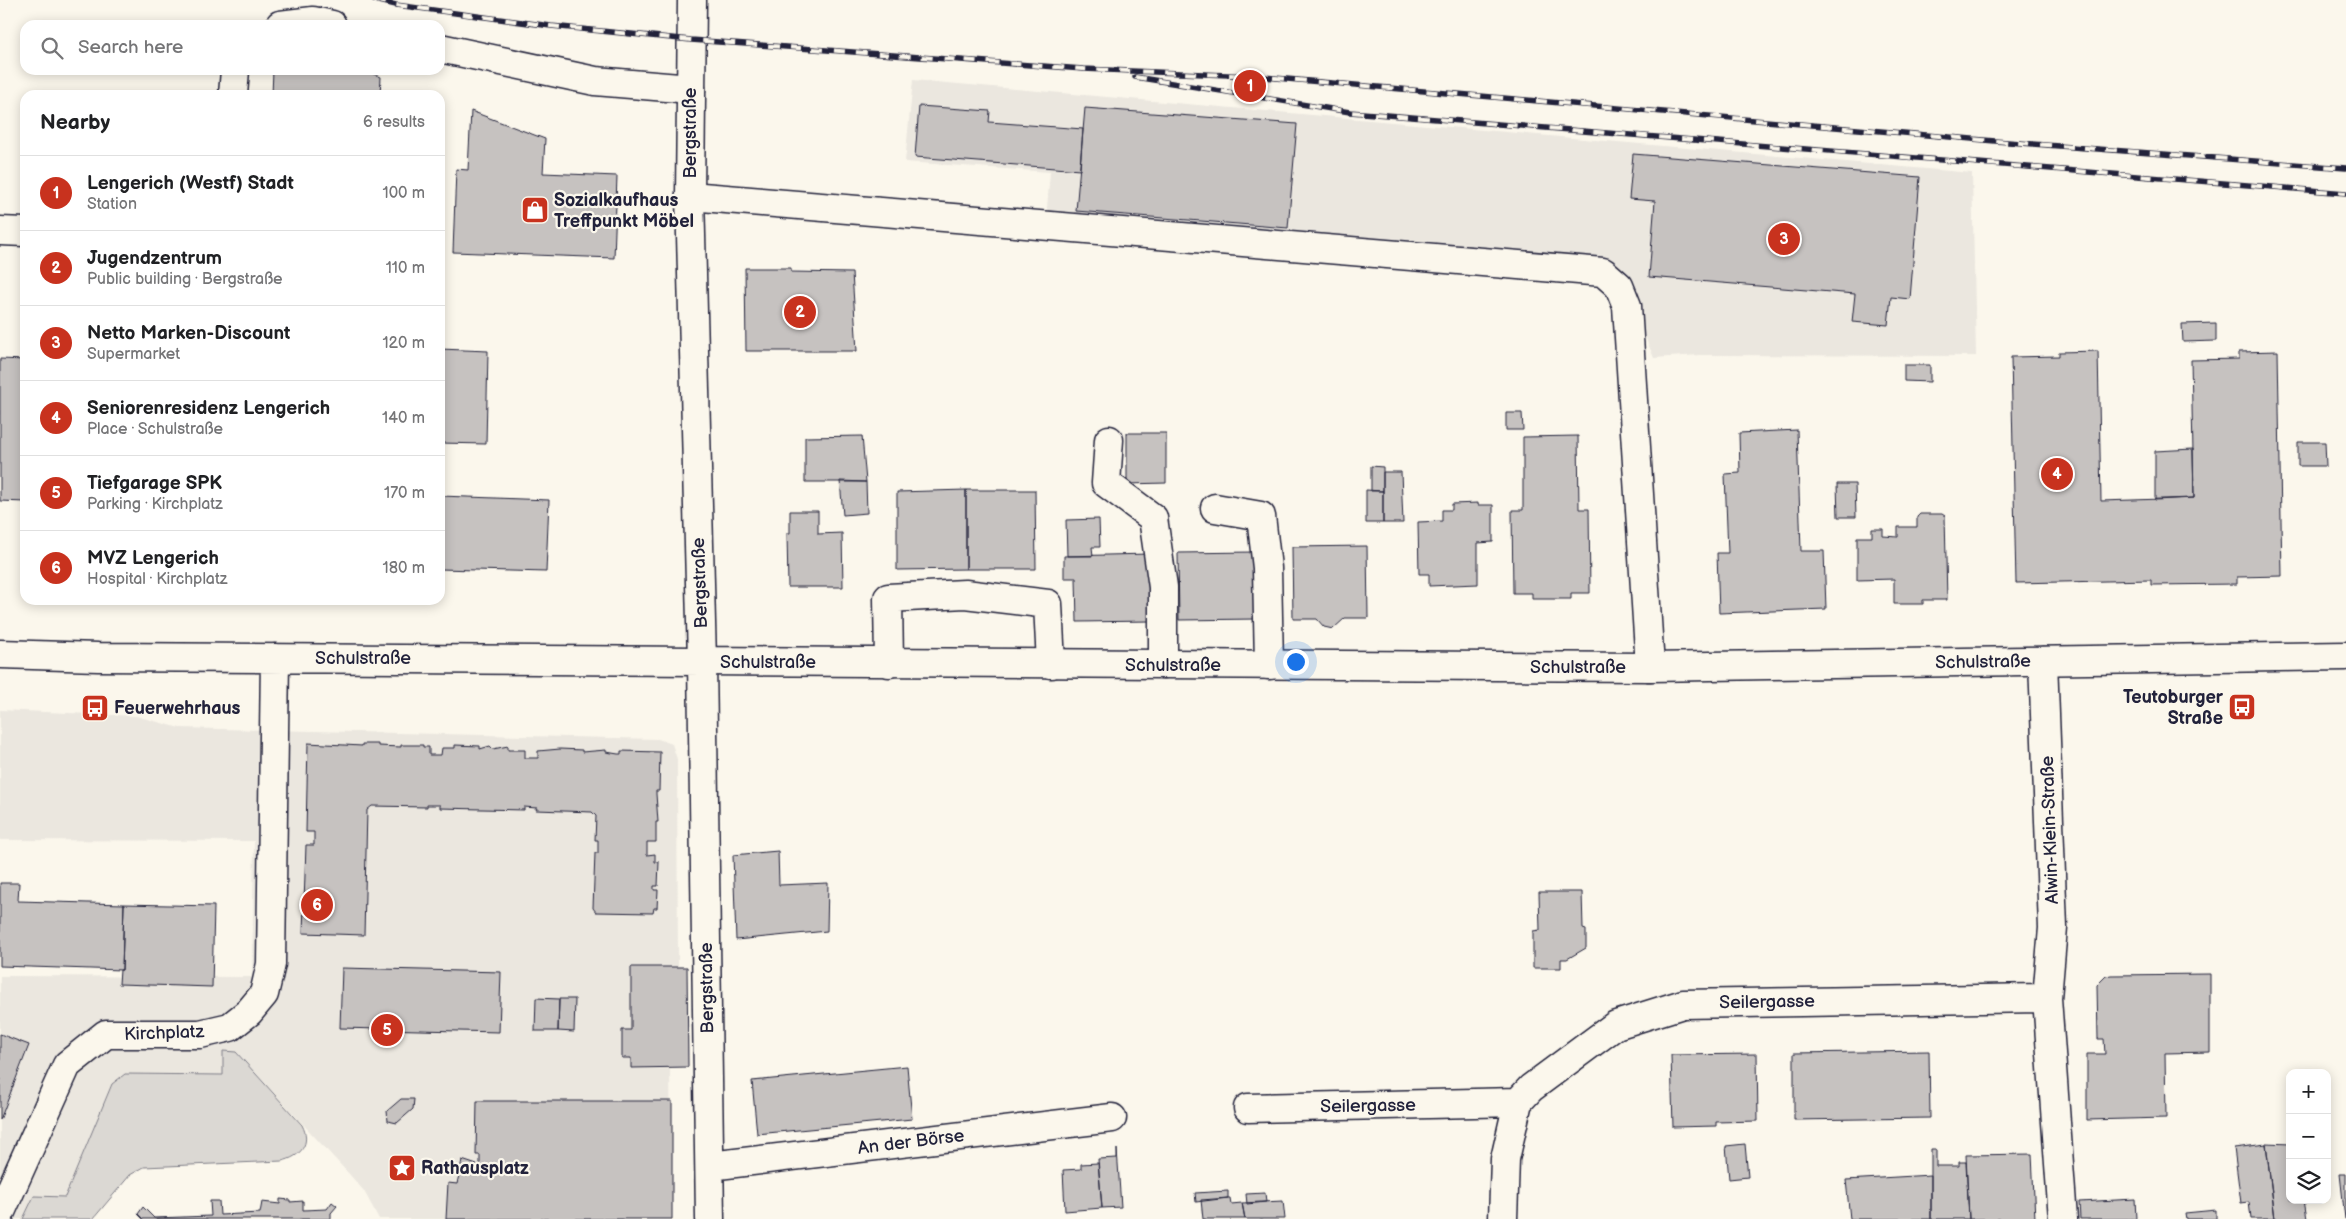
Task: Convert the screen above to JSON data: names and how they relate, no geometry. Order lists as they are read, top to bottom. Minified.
{"streets":{"street":["Bergstraße","Schulstraße","Alwin-Klein-Straße","Seilergasse","Kirchplatz","An der Börse"]},"crossings":[["Bergstraße","Schulstraße"],["Bergstraße","An der Börse"],["Schulstraße","Alwin-Klein-Straße"],["Schulstraße","Kirchplatz"],["Alwin-Klein-Straße","Seilergasse"]],"places":{"shop":["Sozialkaufhaus Treffpunkt Möbel"],"bus stop":["Teutoburger Straße","Feuerwehrhaus"],"place":["Rathausplatz"]},"page":{"search":"Search here","pins":["1","3","2","4","6","5"],"heading":["Nearby","6 results"],"list":[{"mark":"1","name":"Lengerich (Westf) Stadt","note":"Station","value":"100 m"},{"mark":"2","name":"Jugendzentrum","note":"Public building · Bergstraße","value":"110 m"},{"mark":"3","name":"Netto Marken-Discount","note":"Supermarket","value":"120 m"},{"mark":"4","name":"Seniorenresidenz Lengerich","note":"Place · Schulstraße","value":"140 m"},{"mark":"5","name":"Tiefgarage SPK","note":"Parking · Kirchplatz","value":"170 m"},{"mark":"6","name":"MVZ Lengerich","note":"Hospital · Kirchplatz","value":"180 m"}],"map_buttons":["+","−"]}}
